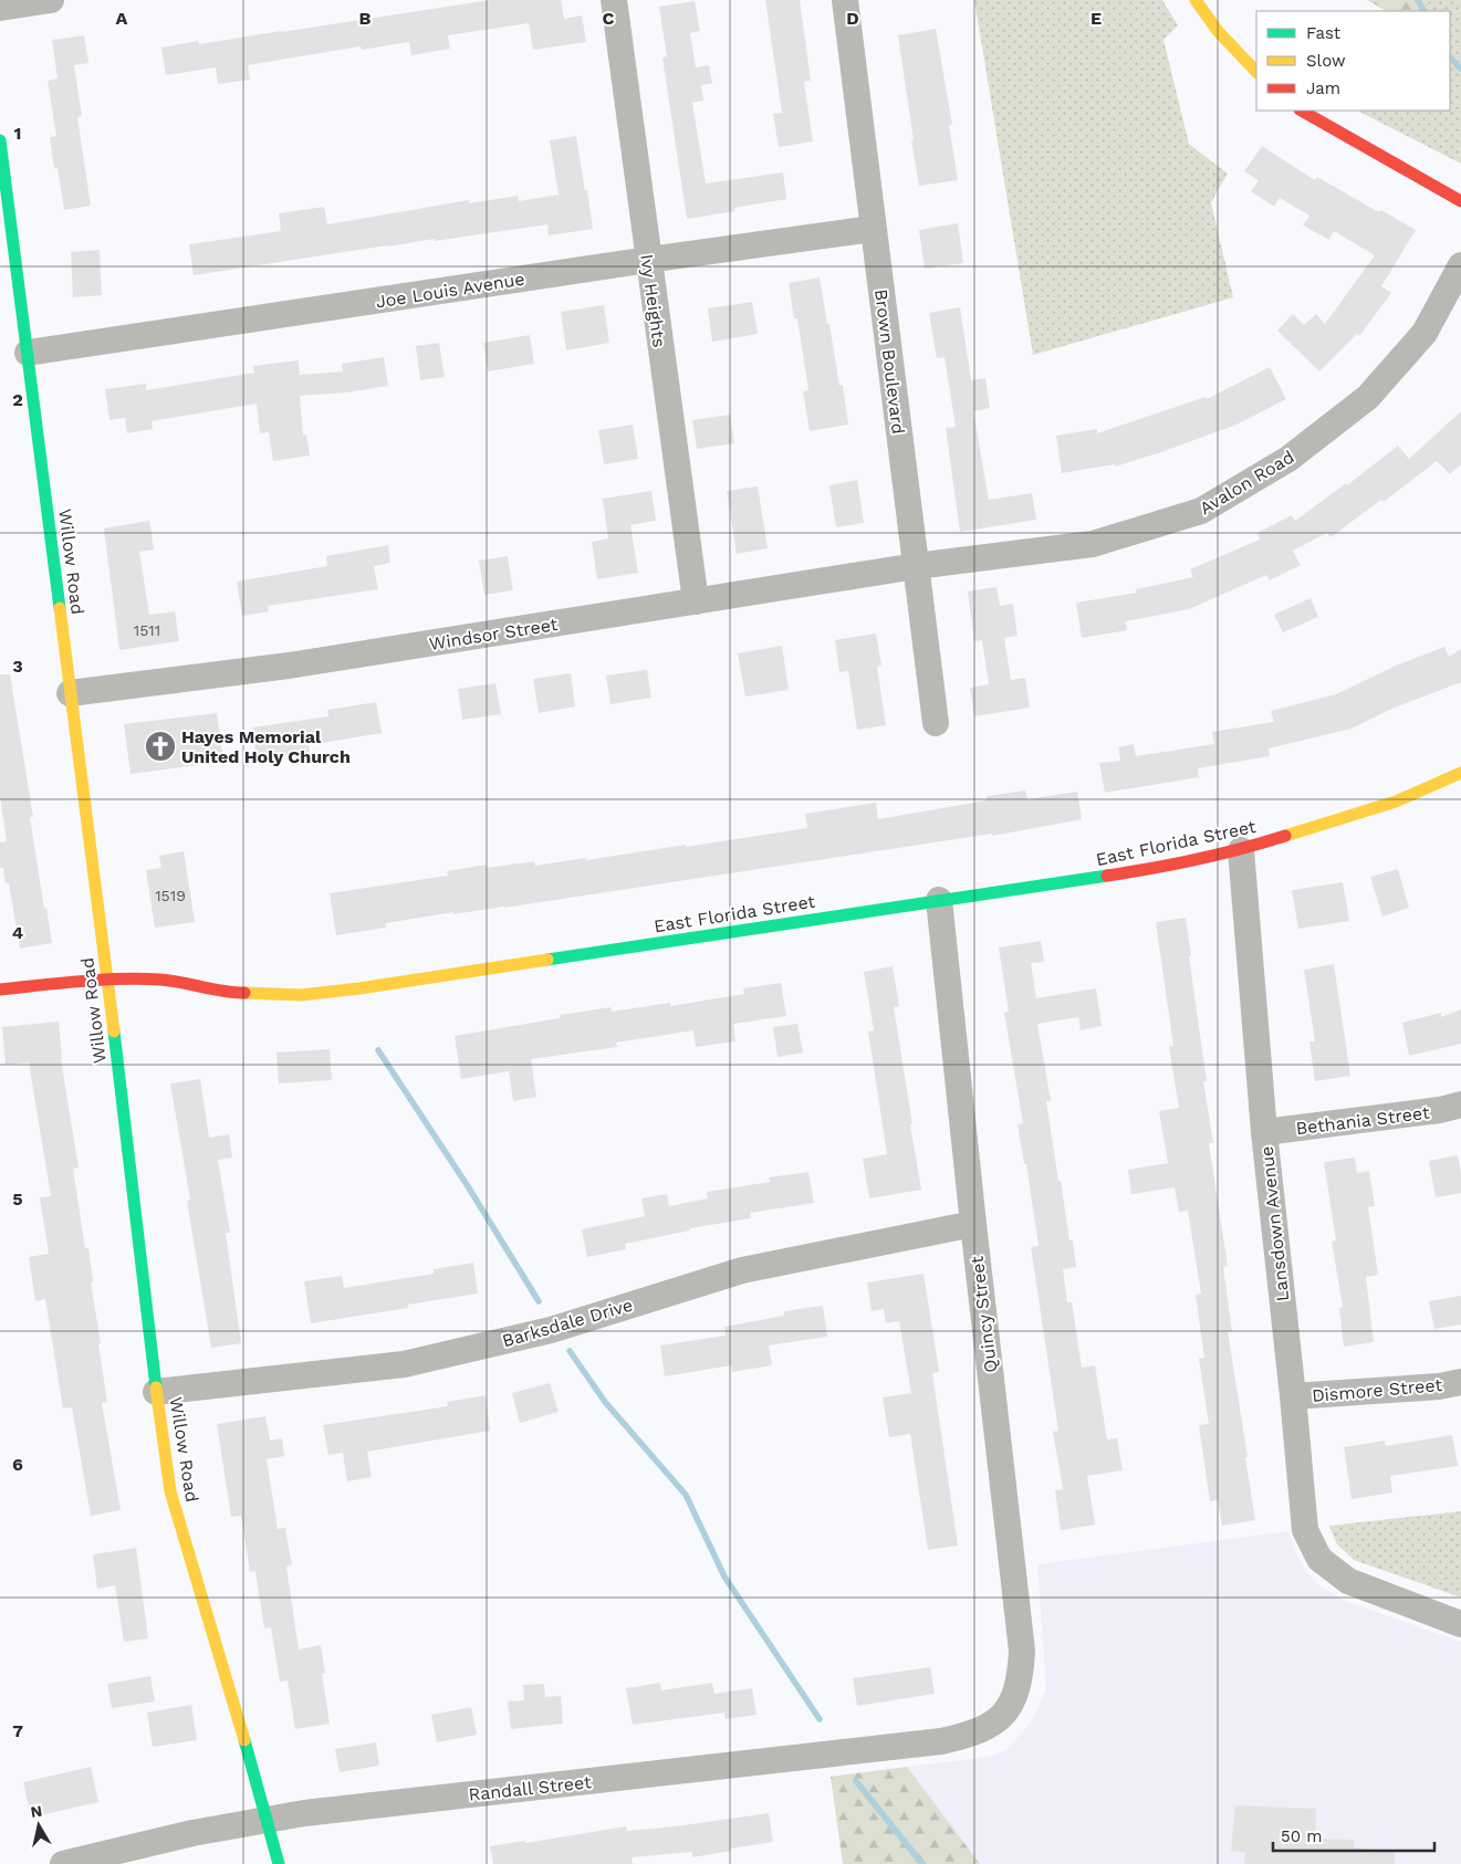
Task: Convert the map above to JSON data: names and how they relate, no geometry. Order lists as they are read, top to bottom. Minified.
{"streets":{"street":["Joe Louis Avenue","Ivy Heights","Brown Boulevard","Avalon Road","Willow Road","Windsor Street","East Florida Street","Bethania Street","Lansdown Avenue","Quincy Street","Barksdale Drive","Dismore Street","Randall Street"]},"crossings":[["Joe Louis Avenue","Ivy Heights"],["Joe Louis Avenue","Brown Boulevard"],["Joe Louis Avenue","Willow Road"],["Ivy Heights","Windsor Street"],["Brown Boulevard","Avalon Road"],["Brown Boulevard","Windsor Street"],["Avalon Road","Windsor Street"],["Willow Road","Windsor Street"],["Willow Road","East Florida Street"],["Willow Road","Barksdale Drive"],["Willow Road","Randall Street"],["East Florida Street","Lansdown Avenue"],["East Florida Street","Quincy Street"],["Bethania Street","Lansdown Avenue"],["Lansdown Avenue","Dismore Street"],["Quincy Street","Barksdale Drive"],["Quincy Street","Randall Street"]],"places":{"church":["Hayes Memorial United Holy Church"]},"house_numbers":["1511","1519"],"legend":["Fast","Slow","Jam"],"scale_bar":"50 m","north":"top","grid":{"columns":["A","B","C","D","E"],"rows":["1","2","3","4","5","6","7"]}}
